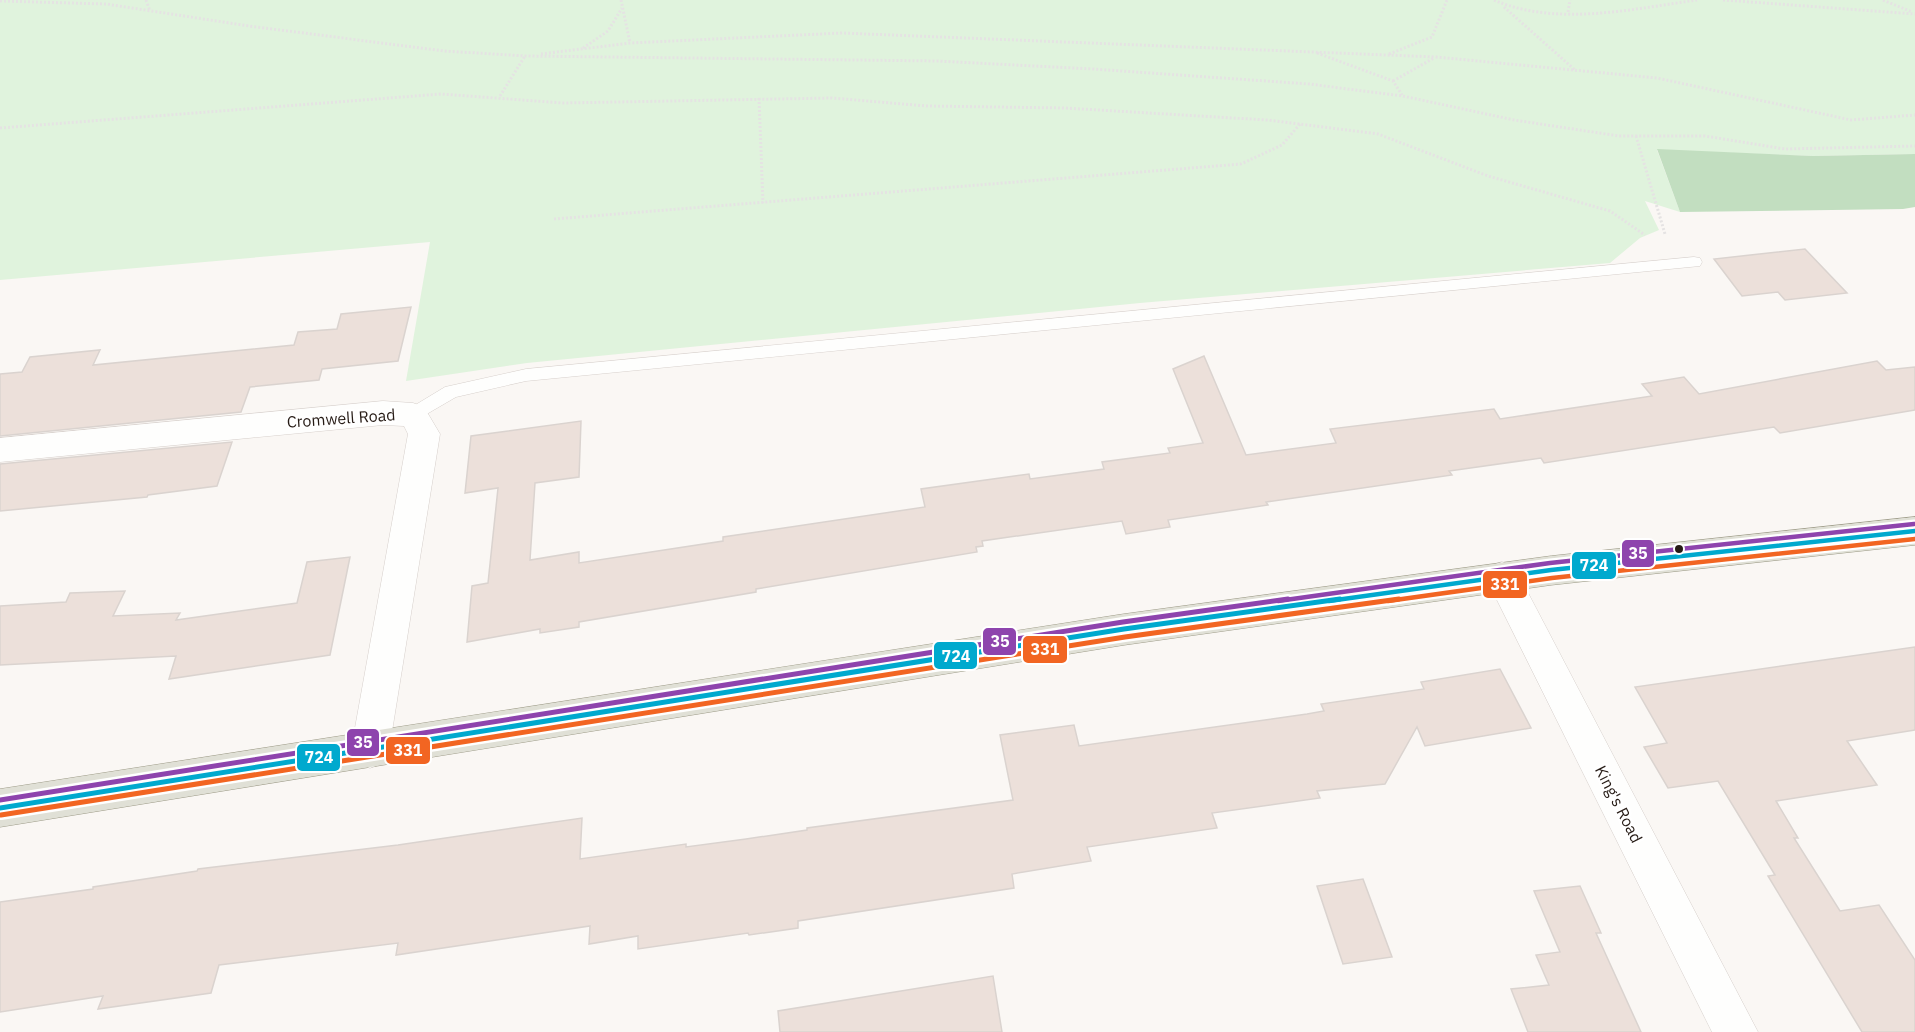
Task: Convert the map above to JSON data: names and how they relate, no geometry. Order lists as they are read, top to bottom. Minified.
{"streets":{"street":["Cromwell Road","King's Road"]},"lines":["transit line 35","transit line 724","transit line 331"]}
